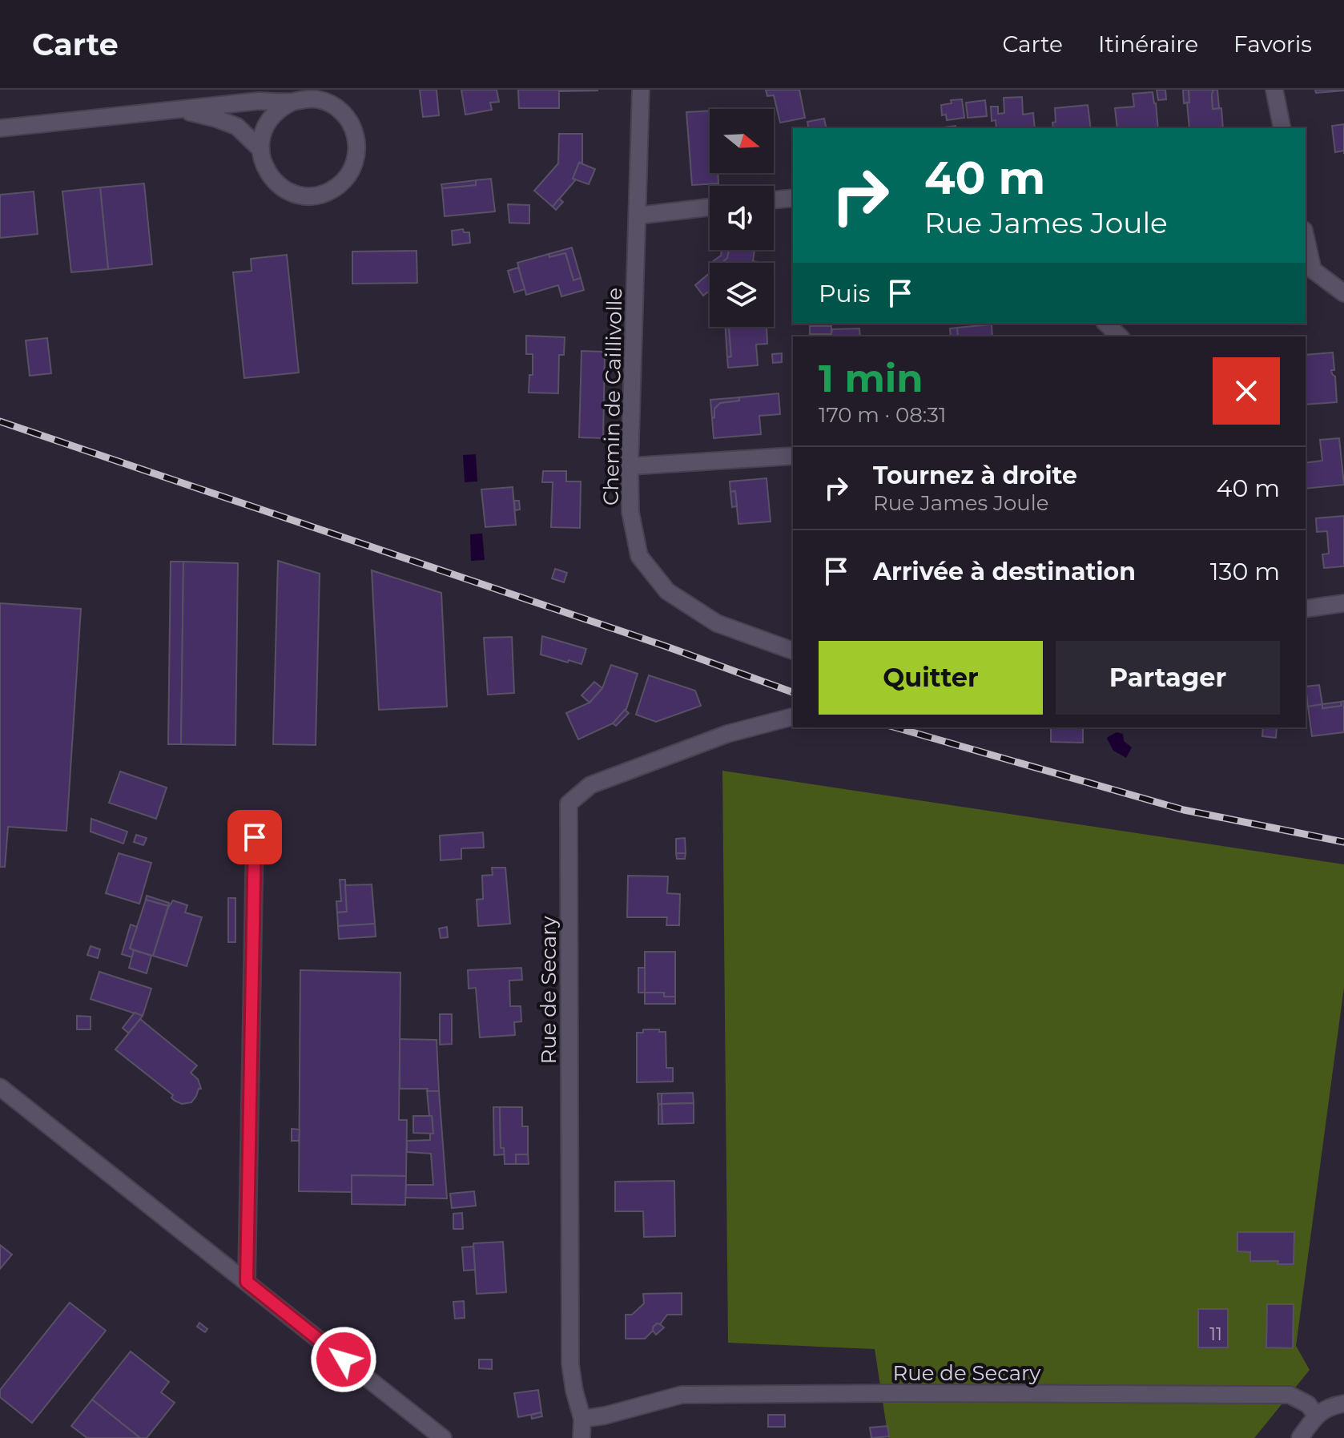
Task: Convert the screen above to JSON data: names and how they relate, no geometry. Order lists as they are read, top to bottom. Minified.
{"streets":{"street":["Chemin de Caillivolle","Rue de Secary"]},"house_numbers":["11"],"north":"right","page":{"header":"Carte","nav":["Carte","Itinéraire","Favoris"],"turn":["40 m","Rue James Joule"],"then":"Puis","heading":["1 min","170 m · 08:31"],"list":[{"name":"Tournez à droite","note":"Rue James Joule","value":"40 m"},{"name":"Arrivée à destination","value":"130 m"}],"buttons":["Quitter","Partager"]}}
